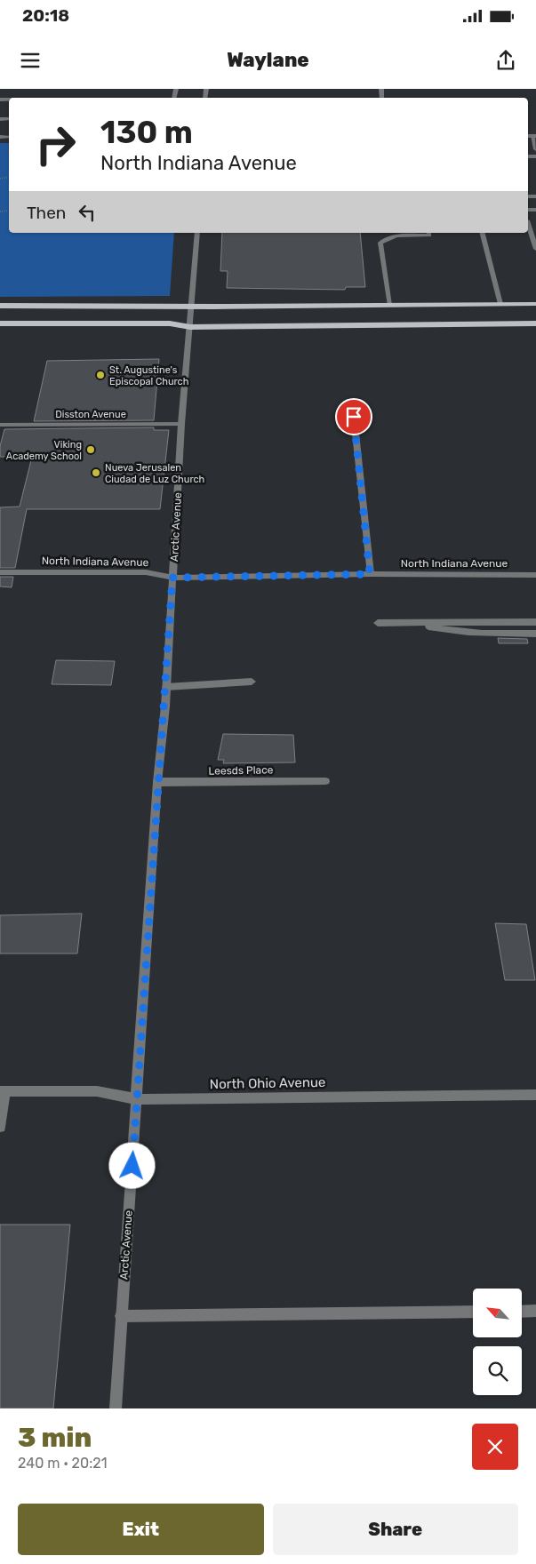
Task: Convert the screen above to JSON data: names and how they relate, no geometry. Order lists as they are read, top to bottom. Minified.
{"streets":{"street":["Disston Avenue","Arctic Avenue","North Indiana Avenue","Leesds Place","North Ohio Avenue"]},"crossings":[["Disston Avenue","Arctic Avenue"],["Arctic Avenue","North Indiana Avenue"],["Arctic Avenue","Leesds Place"],["Arctic Avenue","North Ohio Avenue"]],"places":["St. Augustine's Episcopal Church","Viking Academy School","Nueva Jerusalen Ciudad de Luz Church"],"north":"top left","page":{"status":"20:18","header":"Waylane","turn":["130 m","North Indiana Avenue"],"then":"Then","heading":["3 min","240 m · 20:21"],"buttons":["Exit","Share"]}}
